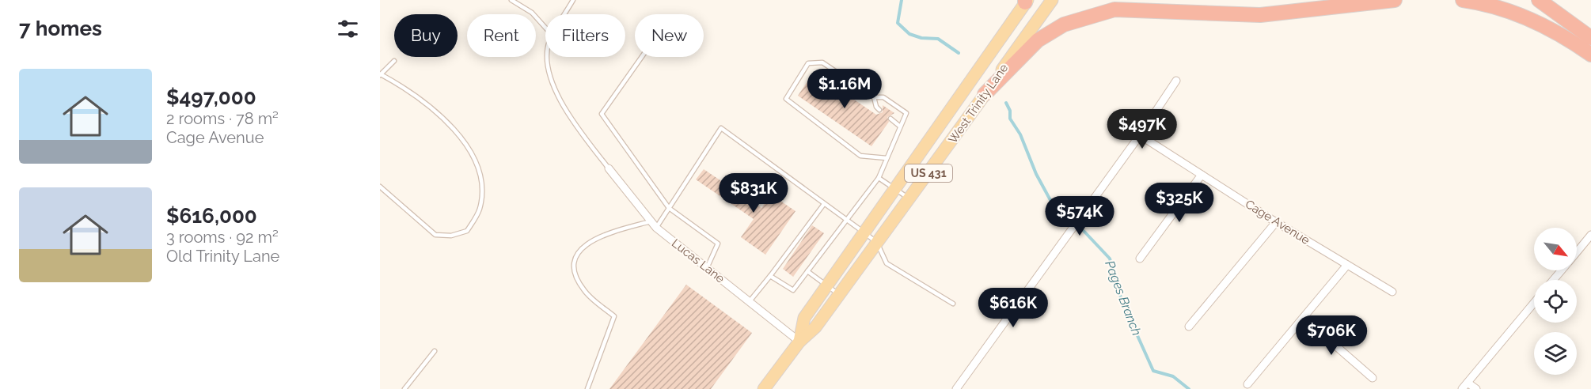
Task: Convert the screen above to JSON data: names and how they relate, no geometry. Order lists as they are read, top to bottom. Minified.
{"streets":{"main road":["West Trinity Lane","US 431"],"street":["Cage Avenue","Lucas Lane"]},"crossings":[["West Trinity Lane","Lucas Lane"]],"water":["Pages Branch"],"north":"bottom right","page":{"heading":"7 homes","chip":["Buy","Rent","Filters","New"],"list":[{"name":"$497,000","note":"2 rooms · 78 m² · Cage Avenue"},{"name":"$616,000","note":"3 rooms · 92 m² · Old Trinity Lane"}],"price":["$1.16M","$497K","$831K","$325K","$574K","$616K","$706K"]}}
